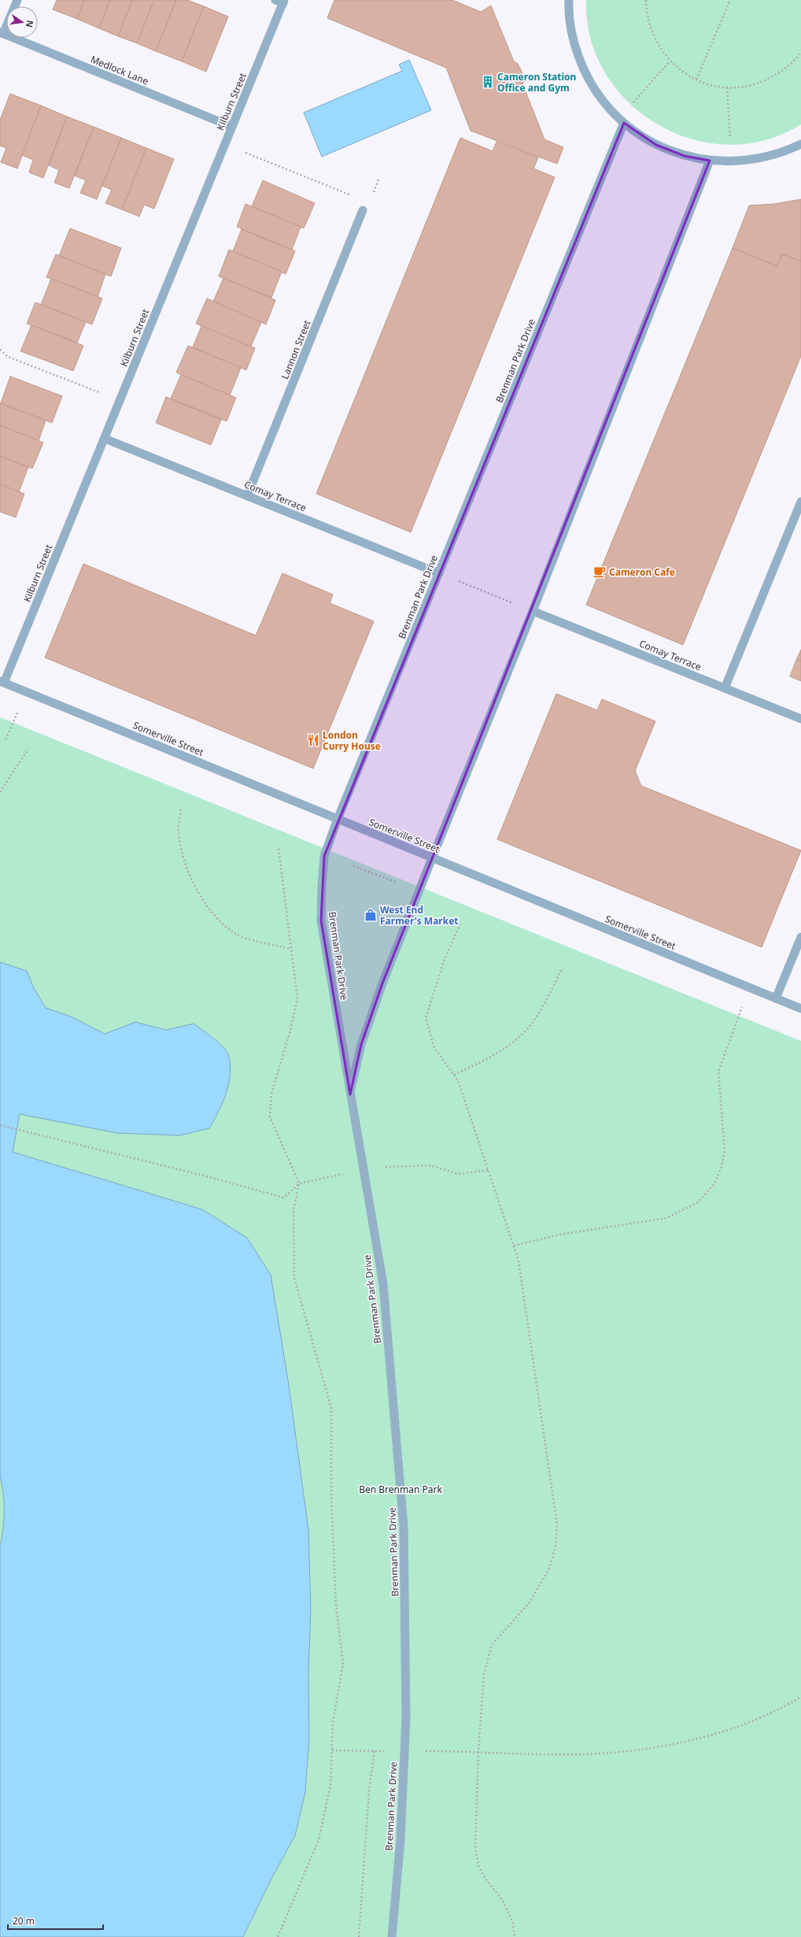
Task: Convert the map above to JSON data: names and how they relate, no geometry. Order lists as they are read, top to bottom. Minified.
{"streets":{"street":["Medlock Lane","Kilburn Street","Lannon Street","Brenman Park Drive","Comay Terrace","Somerville Street"]},"crossings":[["Medlock Lane","Kilburn Street"],["Kilburn Street","Comay Terrace"],["Kilburn Street","Somerville Street"],["Lannon Street","Comay Terrace"],["Brenman Park Drive","Comay Terrace"],["Brenman Park Drive","Somerville Street"]],"parks":["Ben Brenman Park"],"places":{"building":["Cameron Station Office and Gym"],"cafe":["Cameron Cafe"],"restaurant":["London Curry House"],"shop":["West End Farmer's Market"]},"scale_bar":"20 m","north":"right"}
